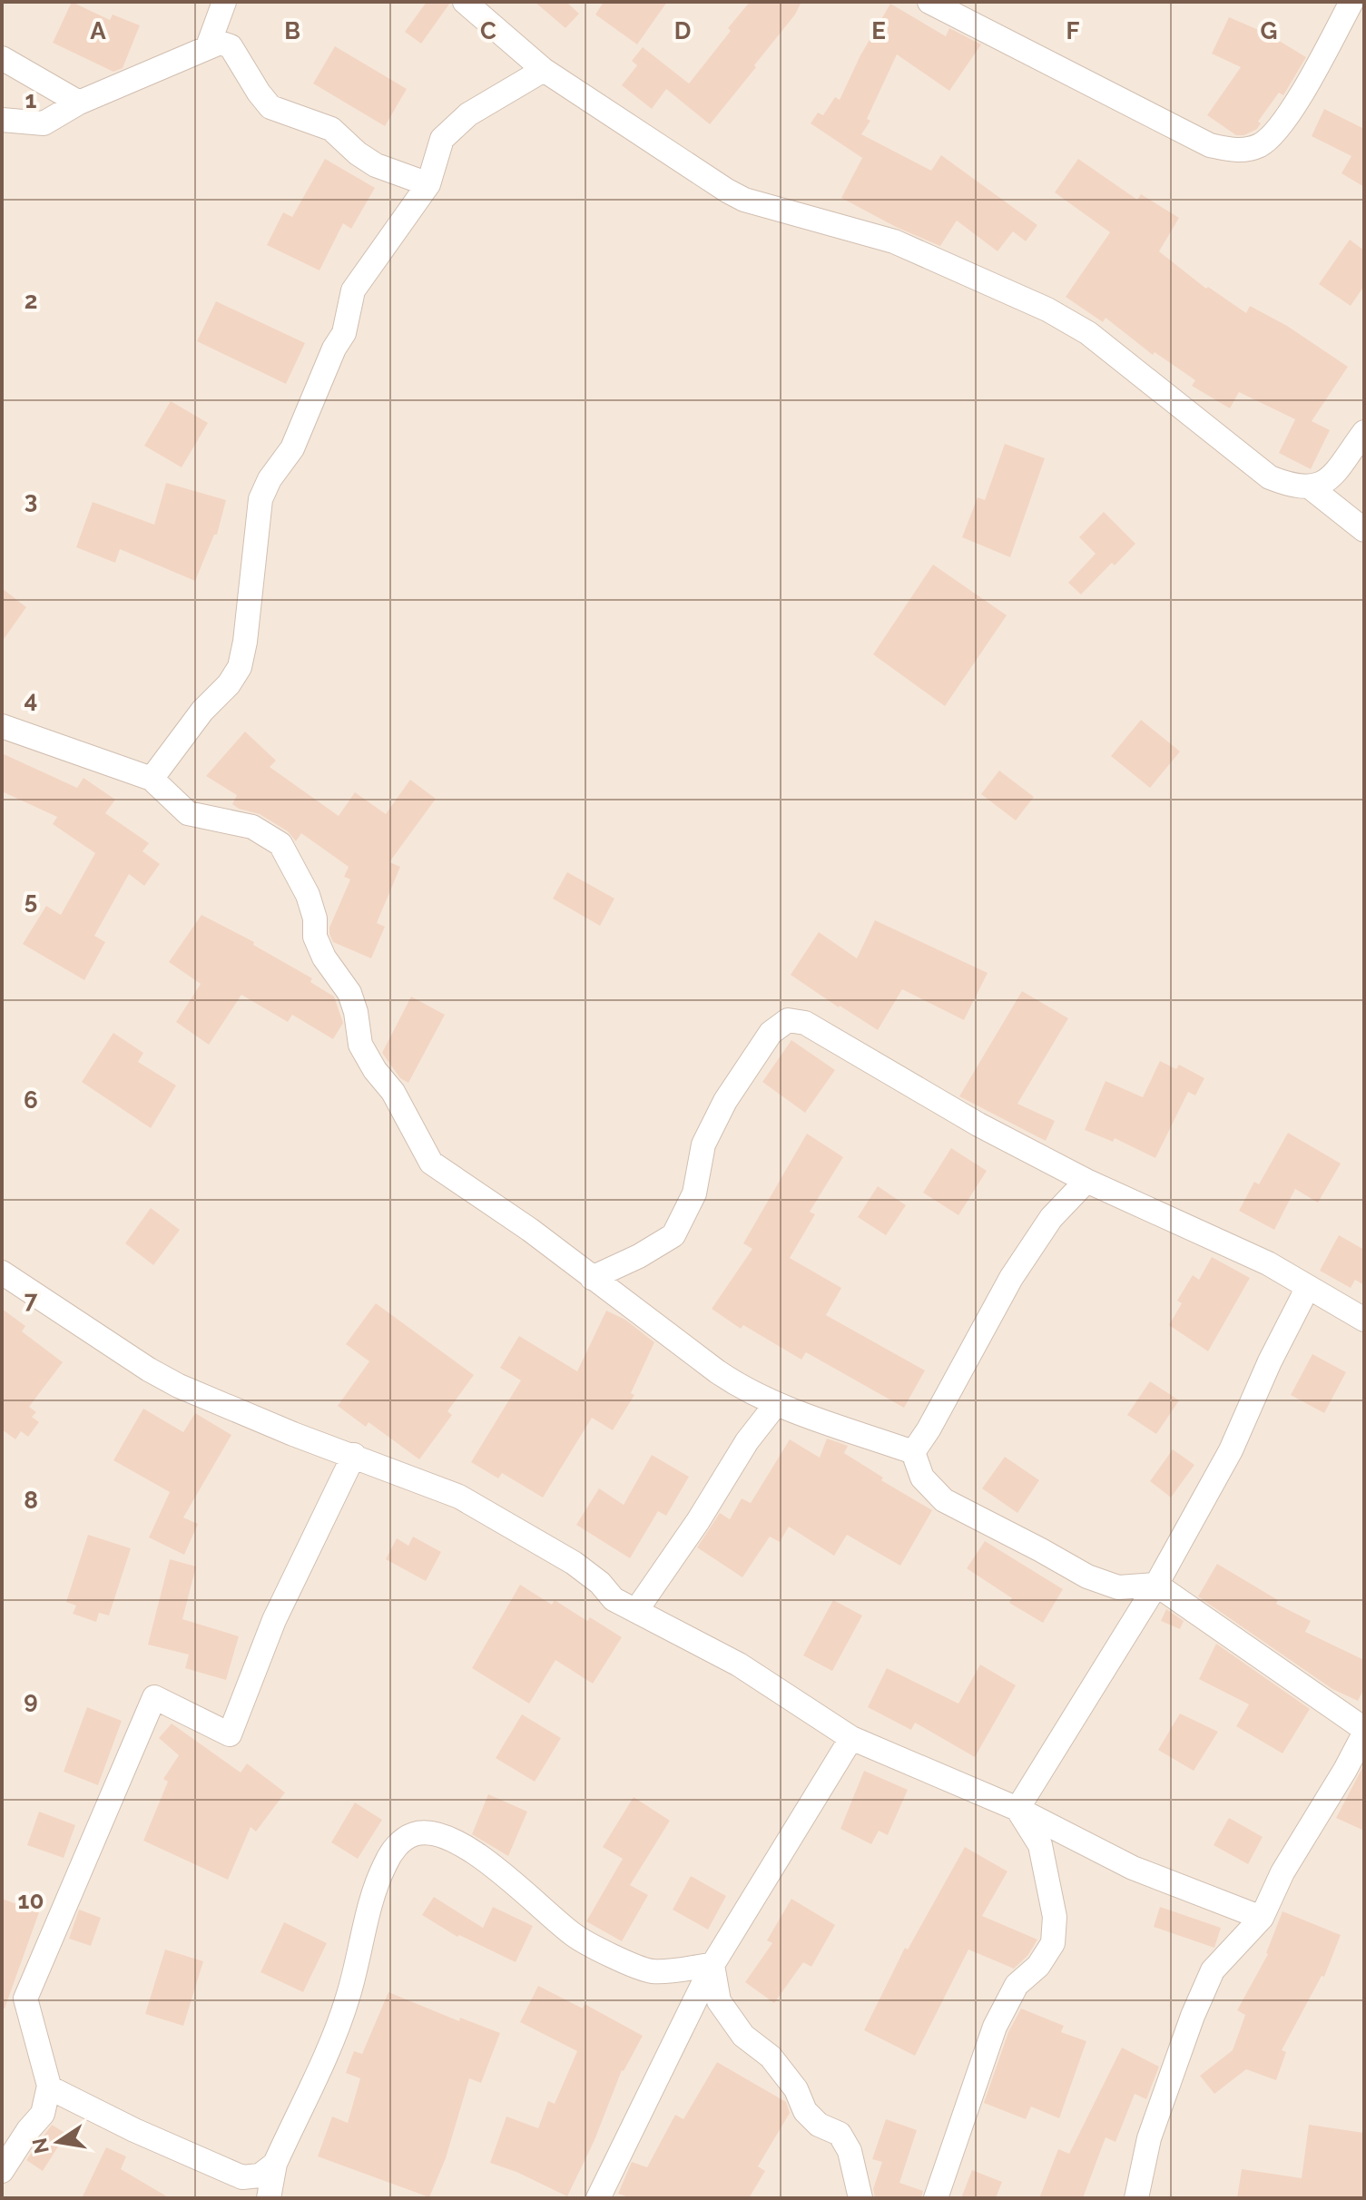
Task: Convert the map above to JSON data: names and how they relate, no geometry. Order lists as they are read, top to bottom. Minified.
{"north":"left","grid":{"columns":["A","B","C","D","E","F","G"],"rows":["1","2","3","4","5","6","7","8","9","10"]}}
